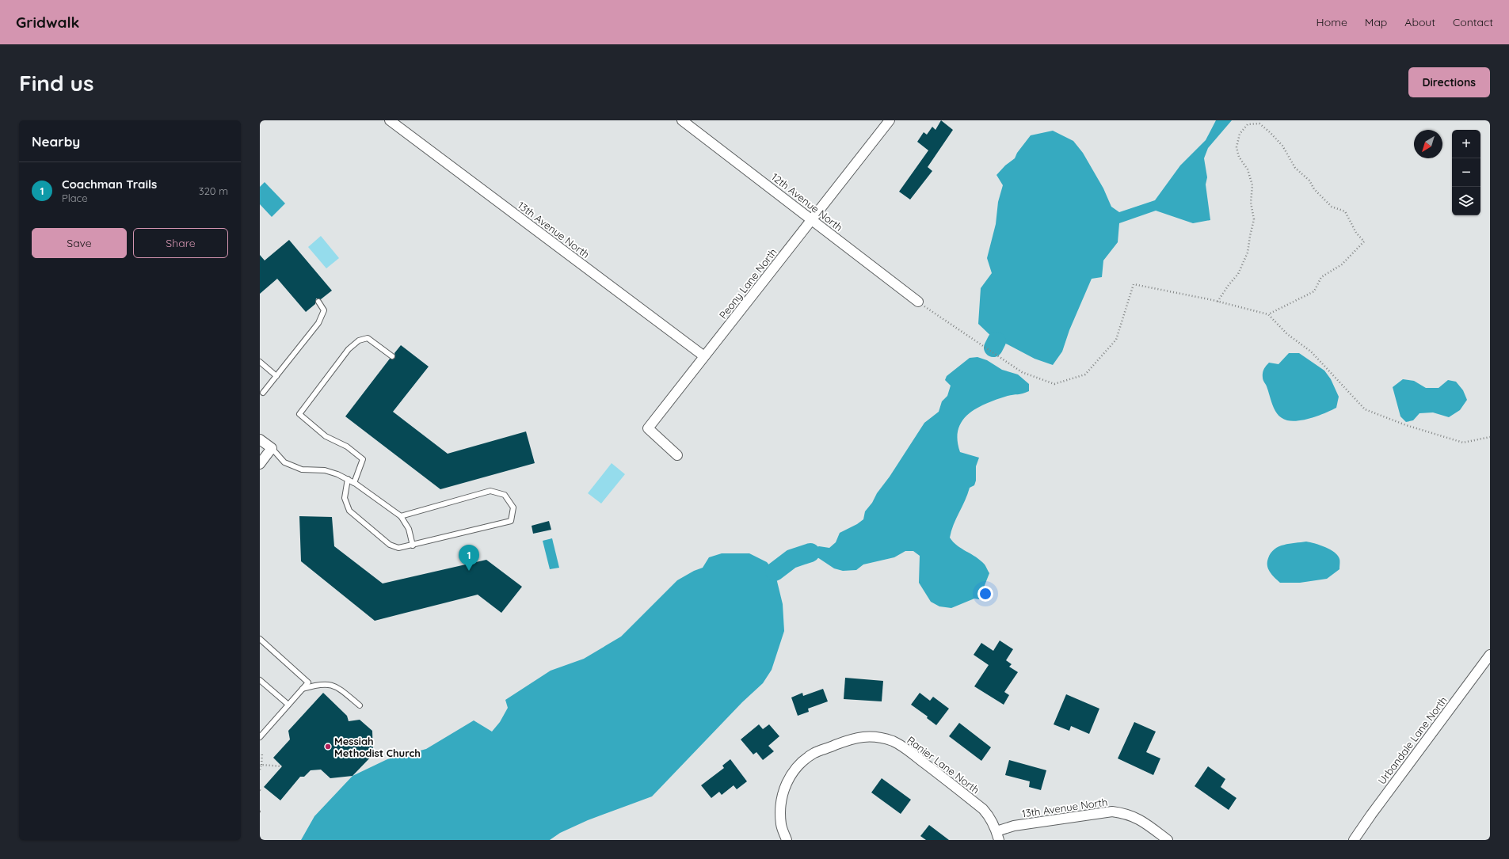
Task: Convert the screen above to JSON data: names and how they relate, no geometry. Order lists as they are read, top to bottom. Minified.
{"streets":{"street":["12th Avenue North","13th Avenue North","Peony Lane North","Urbandale Lane North","Ranier Lane North"]},"crossings":[["12th Avenue North","Peony Lane North"],["13th Avenue North","Peony Lane North"],["13th Avenue North","Ranier Lane North"]],"places":["Messiah Methodist Church"],"north":"bottom left","page":{"header":"Gridwalk","nav":["Home","Map","About","Contact"],"buttons":["Directions",["Save","Share"]],"title":"Find us","heading":"Nearby","map_buttons":["+","−"],"list":[{"mark":"1","name":"Coachman Trails","note":"Place","value":"320 m"}],"pins":"1"}}
